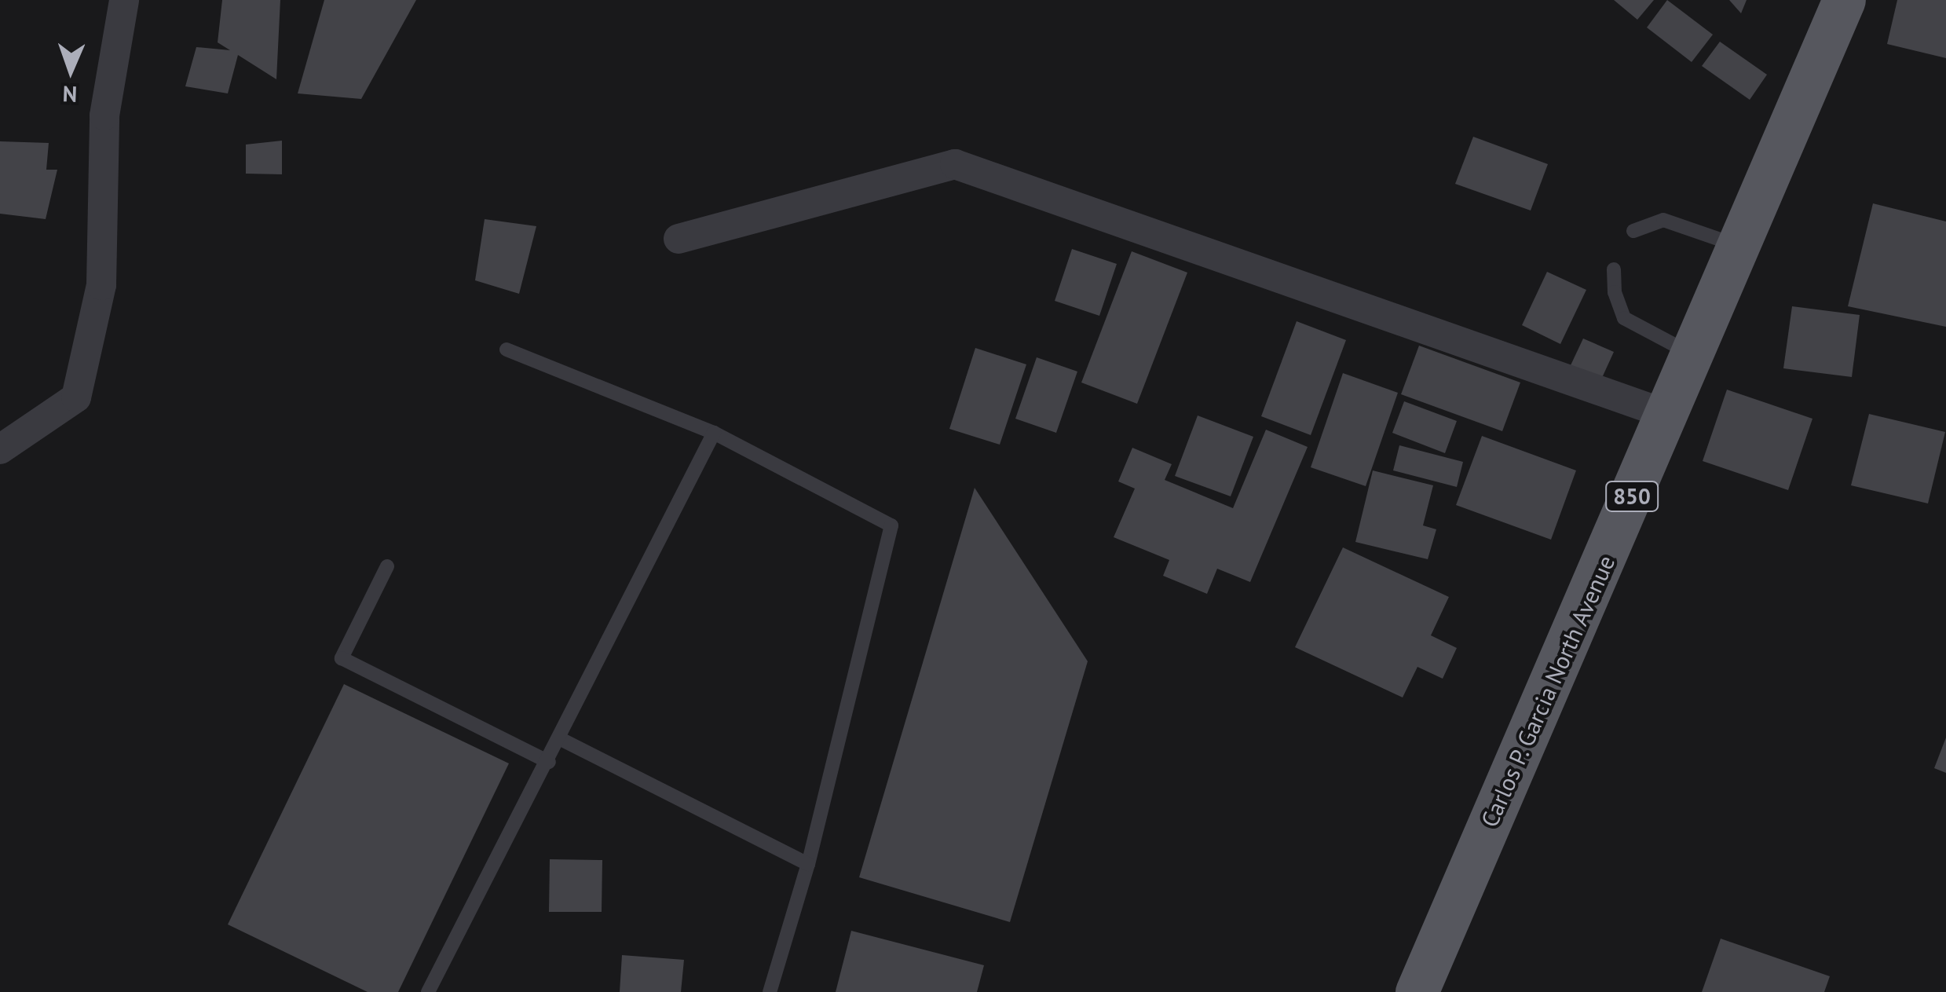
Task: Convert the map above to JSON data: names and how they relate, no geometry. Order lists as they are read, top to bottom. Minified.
{"streets":{"main road":["850","Carlos P. Garcia North Avenue"]},"north":"bottom"}
